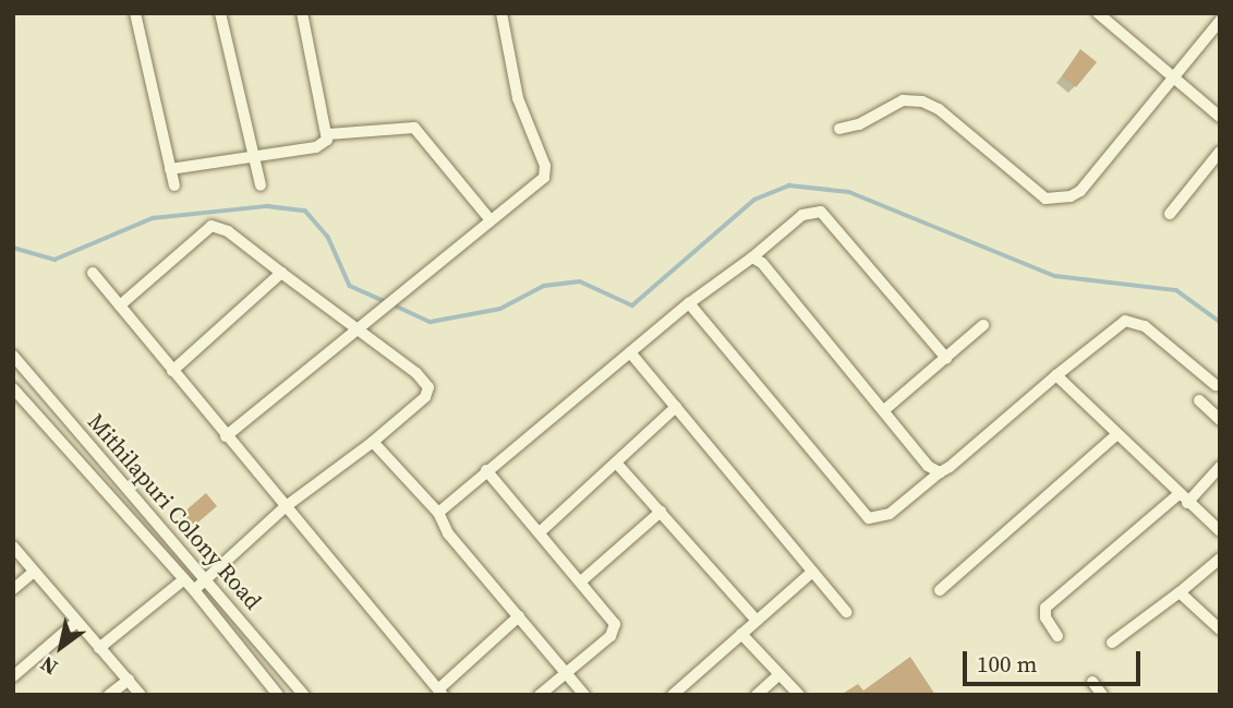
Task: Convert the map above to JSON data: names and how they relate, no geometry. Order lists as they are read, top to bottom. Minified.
{"streets":{"street":["Mithilapuri Colony Road"]},"scale_bar":"100 m","north":"bottom left"}
